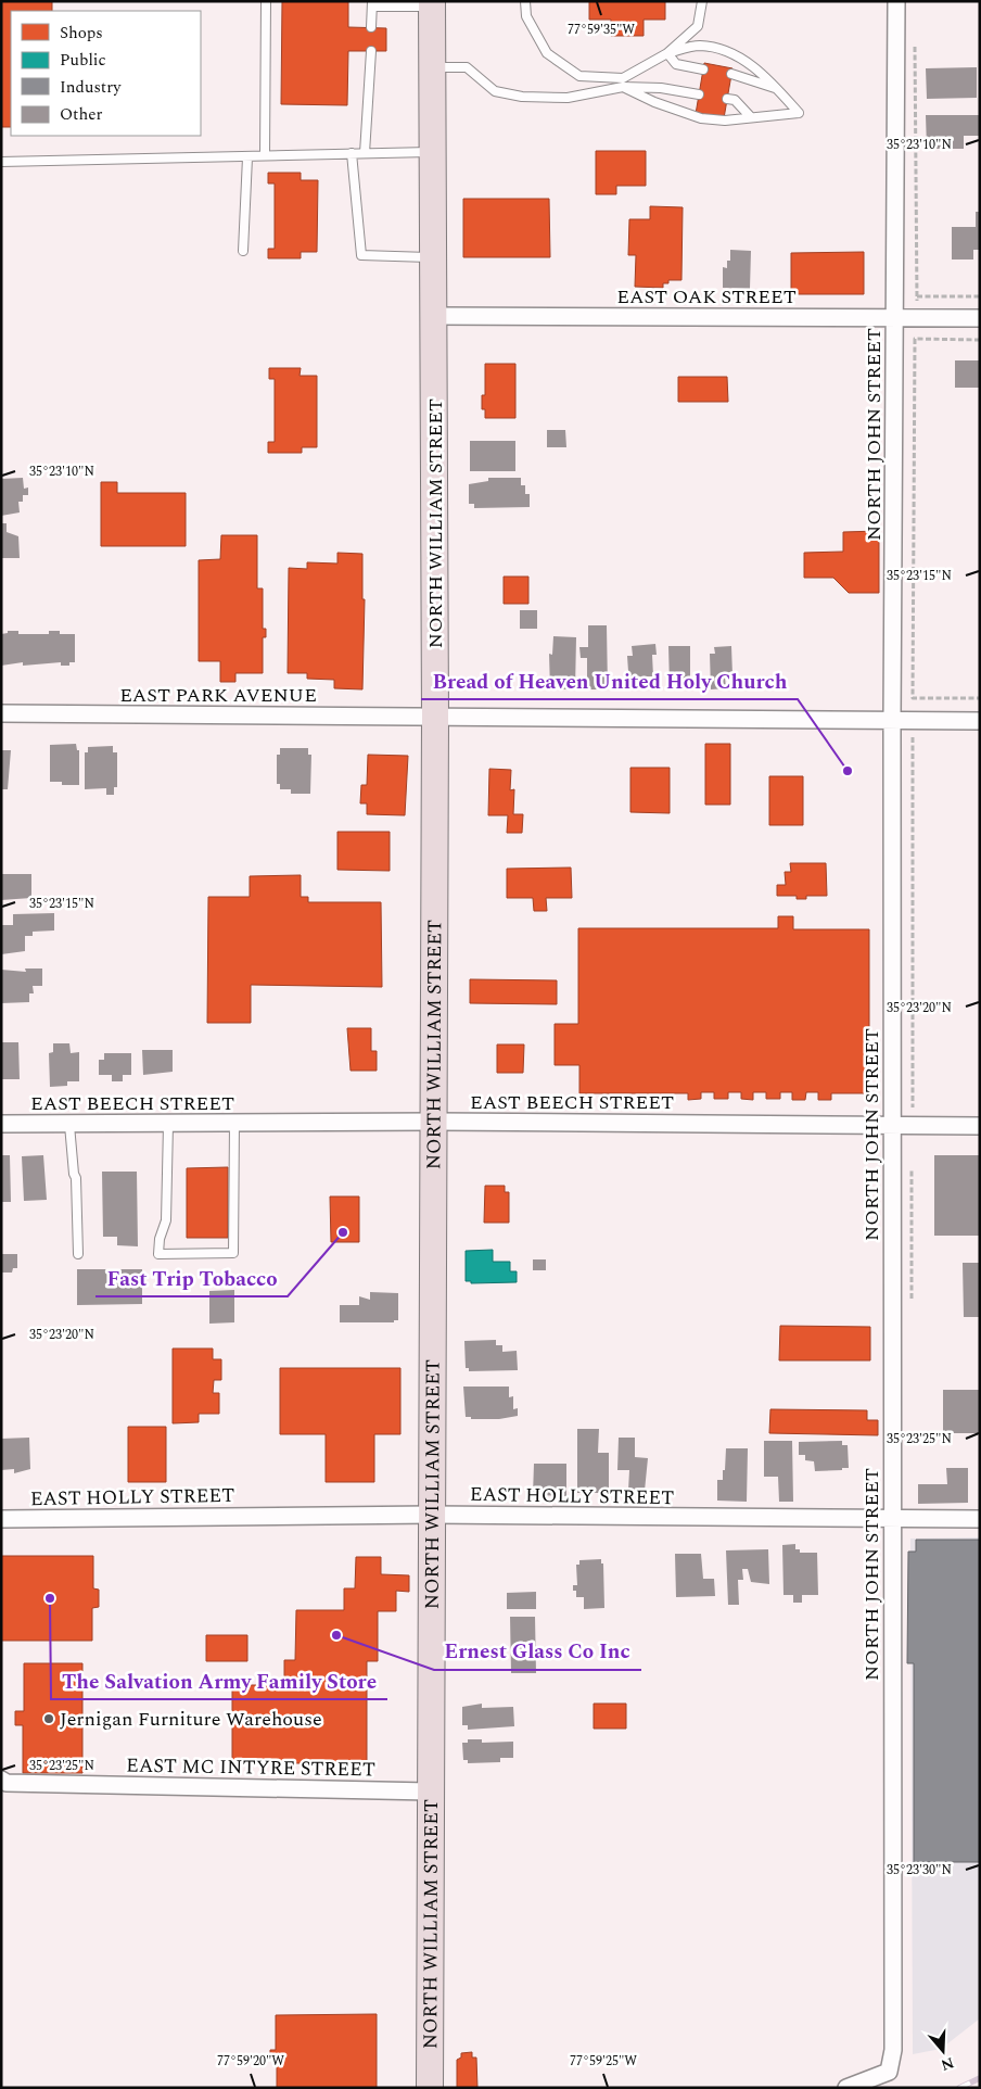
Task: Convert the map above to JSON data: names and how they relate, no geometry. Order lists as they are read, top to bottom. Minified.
{"streets":{"main road":["NORTH WILLIAM STREET"],"street":["EAST OAK STREET","NORTH JOHN STREET","EAST PARK AVENUE","EAST BEECH STREET","EAST HOLLY STREET","EAST MC INTYRE STREET"]},"crossings":[["EAST OAK STREET","NORTH JOHN STREET"],["EAST OAK STREET","NORTH WILLIAM STREET"],["NORTH JOHN STREET","EAST PARK AVENUE"],["NORTH JOHN STREET","EAST BEECH STREET"],["NORTH JOHN STREET","EAST HOLLY STREET"],["NORTH WILLIAM STREET","EAST PARK AVENUE"],["NORTH WILLIAM STREET","EAST BEECH STREET"],["NORTH WILLIAM STREET","EAST HOLLY STREET"],["NORTH WILLIAM STREET","EAST MC INTYRE STREET"]],"places":["Bread of Heaven United Holy Church","Fast Trip Tobacco","The Salvation Army Family Store","Ernest Glass Co Inc","Jernigan Furniture Warehouse"],"legend":["Shops","Public","Industry","Other"],"north":"bottom","coordinates":["77°59'35\"W","35°23'10\"N","35°23'15\"N","35°23'20\"N","35°23'25\"N","35°23'30\"N","77°59'20\"W","77°59'25\"W"]}
